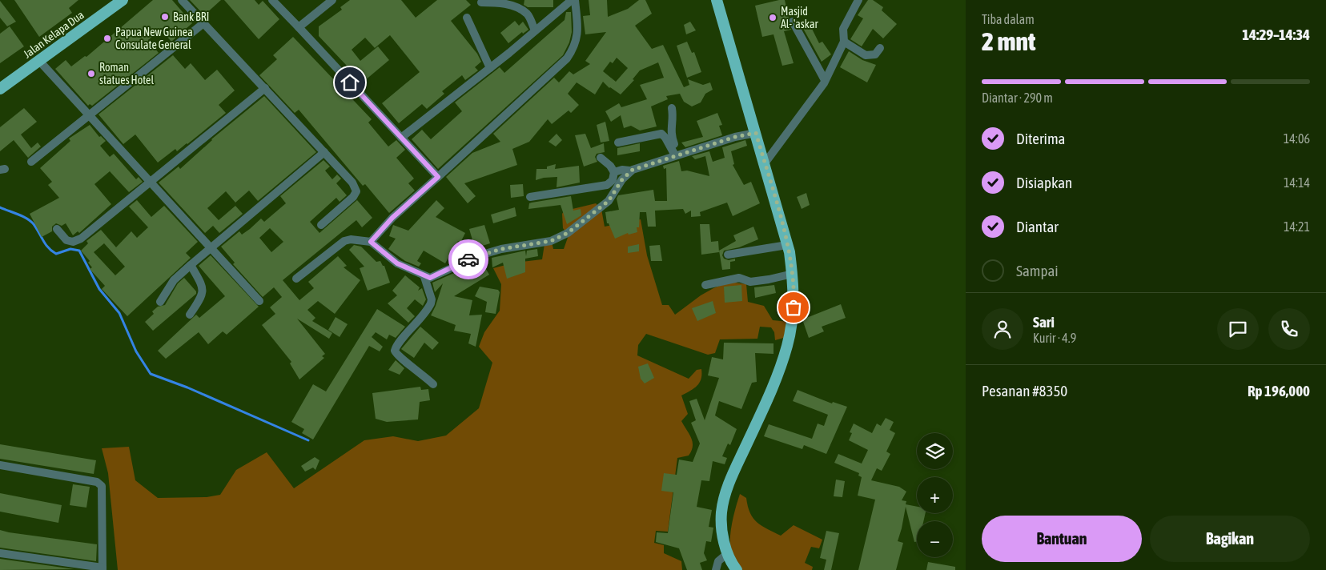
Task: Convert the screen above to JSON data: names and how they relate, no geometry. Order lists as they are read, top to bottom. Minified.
{"streets":{"highway":["Jalan Kelapa Dua"]},"places":["Bank BRI","Masjid Al- 'askar","Papua New Guinea Consulate General","Roman statues Hotel"],"page":{"heading":["2 mnt","Tiba dalam","14:29–14:34"],"panel":["Sari","Kurir · 4.9","Pesanan #8350","Rp 196,000"],"bar":"Diantar · 290 m","list":[["Diterima","14:06"],["Disiapkan","14:14"],["Diantar","14:21"],"Sampai"],"map_buttons":["+","−"],"buttons":["Bantuan","Bagikan"]}}
